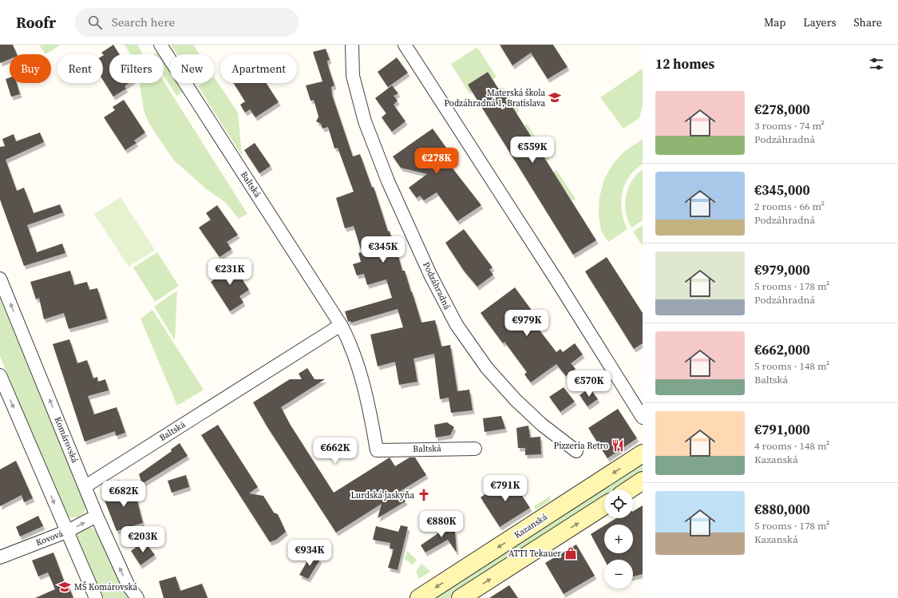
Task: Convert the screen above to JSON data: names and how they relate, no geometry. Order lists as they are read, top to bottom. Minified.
{"streets":{"main road":["Kazanská"],"street":["Baltská","Podzáhradná","Komárovská","Kovová"]},"crossings":[["Baltská","Komárovská"],["Komárovská","Kovová"]],"places":{"school or university":["Materská škola Podzáhradná 1, Bratislava","MŠ Komárovská"],"restaurant":["Pizzeria Retro"],"church":["Lurdská jaskyňa"],"shop":["ATTI Tekauer"]},"page":{"header":"Roofr","search":"Search here","nav":["Map","Layers","Share"],"heading":"12 homes","chip":["Buy","Rent","Filters","New","Apartment"],"list":[{"name":"€278,000","note":"3 rooms · 74 m² · Podzáhradná"},{"name":"€345,000","note":"2 rooms · 66 m² · Podzáhradná"},{"name":"€979,000","note":"5 rooms · 178 m² · Podzáhradná"},{"name":"€662,000","note":"5 rooms · 148 m² · Baltská"},{"name":"€791,000","note":"4 rooms · 148 m² · Kazanská"},{"name":"€880,000","note":"5 rooms · 178 m² · Kazanská"}],"price":["€559K","€278K","€345K","€231K","€979K","€570K","€662K","€791K","€682K","€880K","€203K","€934K"],"map_buttons":["+","−"]}}
